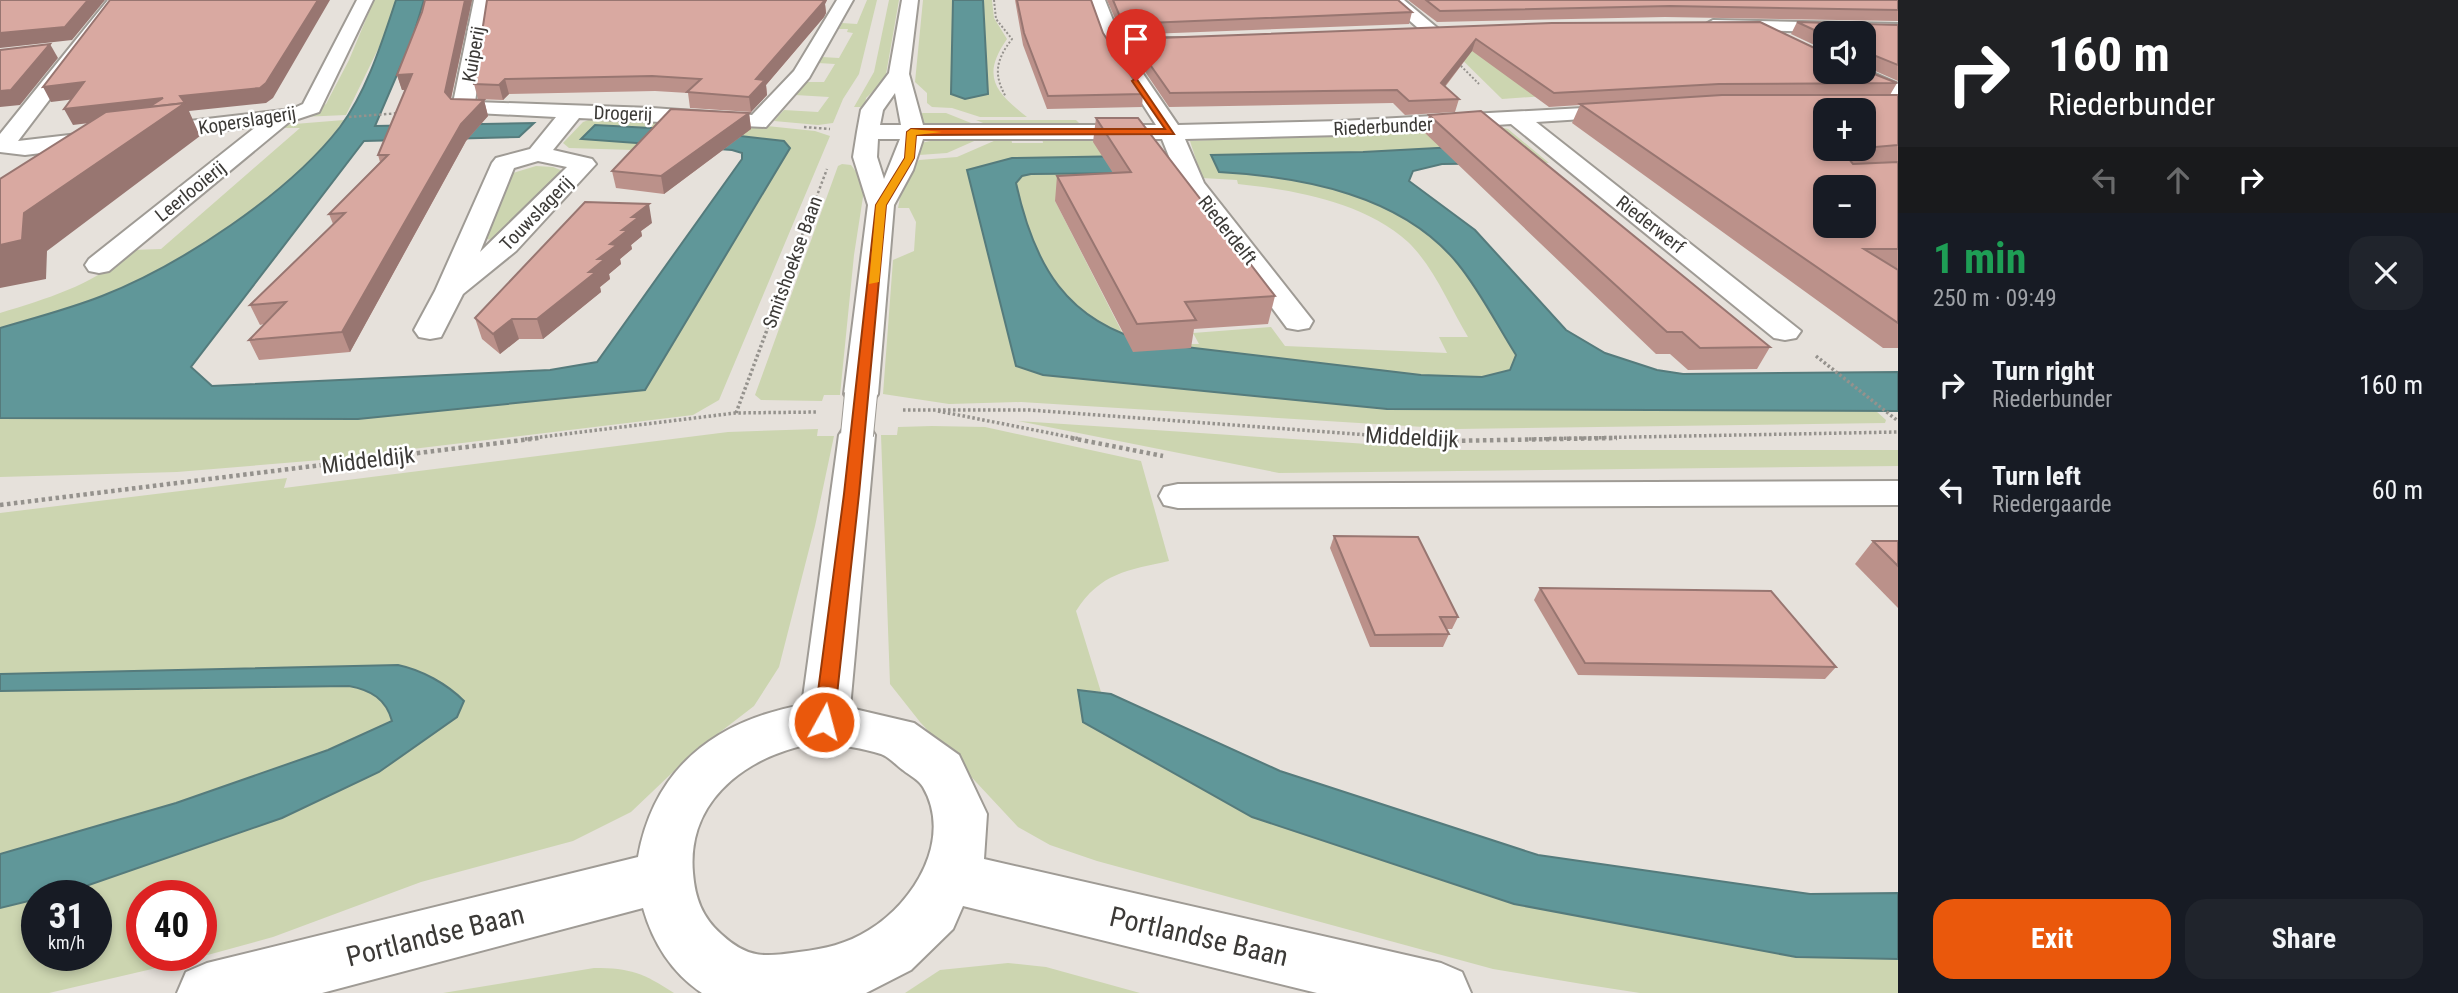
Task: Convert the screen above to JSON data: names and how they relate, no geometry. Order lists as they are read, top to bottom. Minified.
{"streets":{"street":["Kuiperij","Drogerij","Koperslagerij","Riederbunder","Leerlooierij","Touwslagerij","Riederwerf","Riederdelft","Portlandse Baan"],"path":["Smitshoekse Baan","Middeldijk"]},"crossings":[["Kuiperij","Drogerij"],["Drogerij","Touwslagerij"],["Koperslagerij","Leerlooierij"],["Riederbunder","Riederwerf"],["Riederbunder","Riederdelft"],["Smitshoekse Baan","Middeldijk"]],"page":{"turn":["160 m","Riederbunder"],"map_buttons":["+","−"],"heading":["1 min","250 m · 09:49"],"list":[{"name":"Turn right","note":"Riederbunder","value":"160 m"},{"name":"Turn left","note":"Riedergaarde","value":"60 m"}],"speed":"31 km/h","limit":"40","buttons":["Exit","Share"]}}
